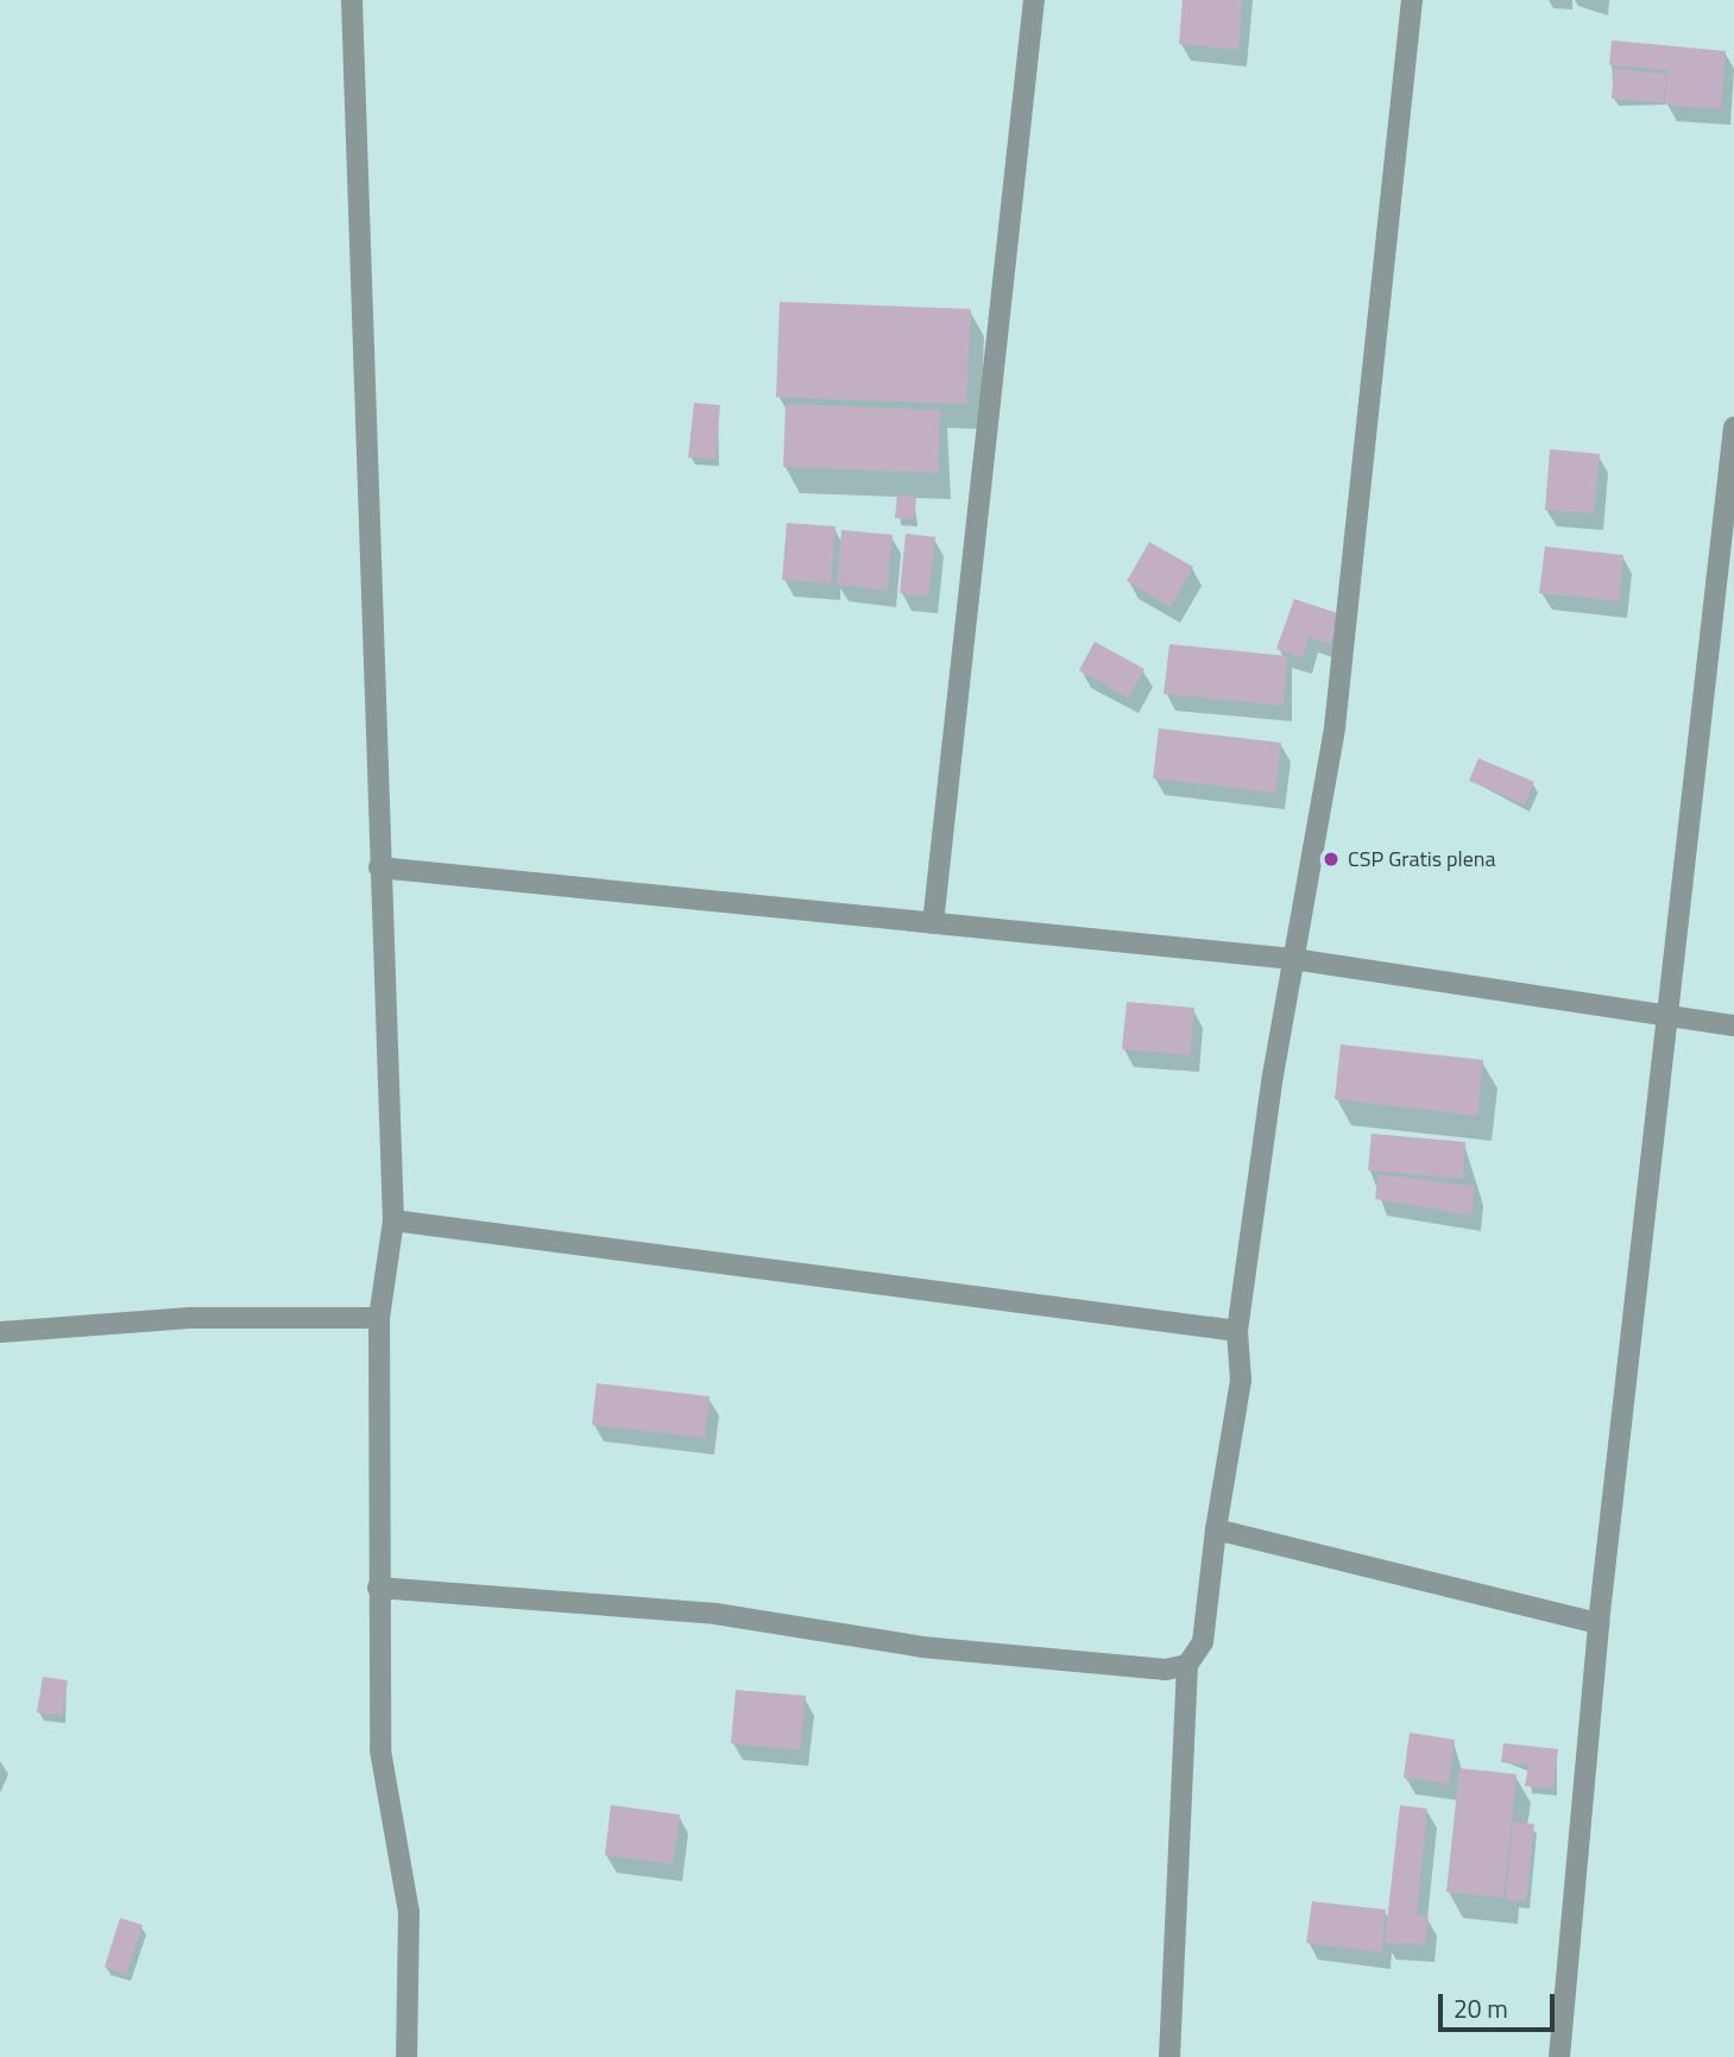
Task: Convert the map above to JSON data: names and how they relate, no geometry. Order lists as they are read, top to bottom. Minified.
{"places":["CSP Gratis plena"],"scale_bar":"20 m"}
